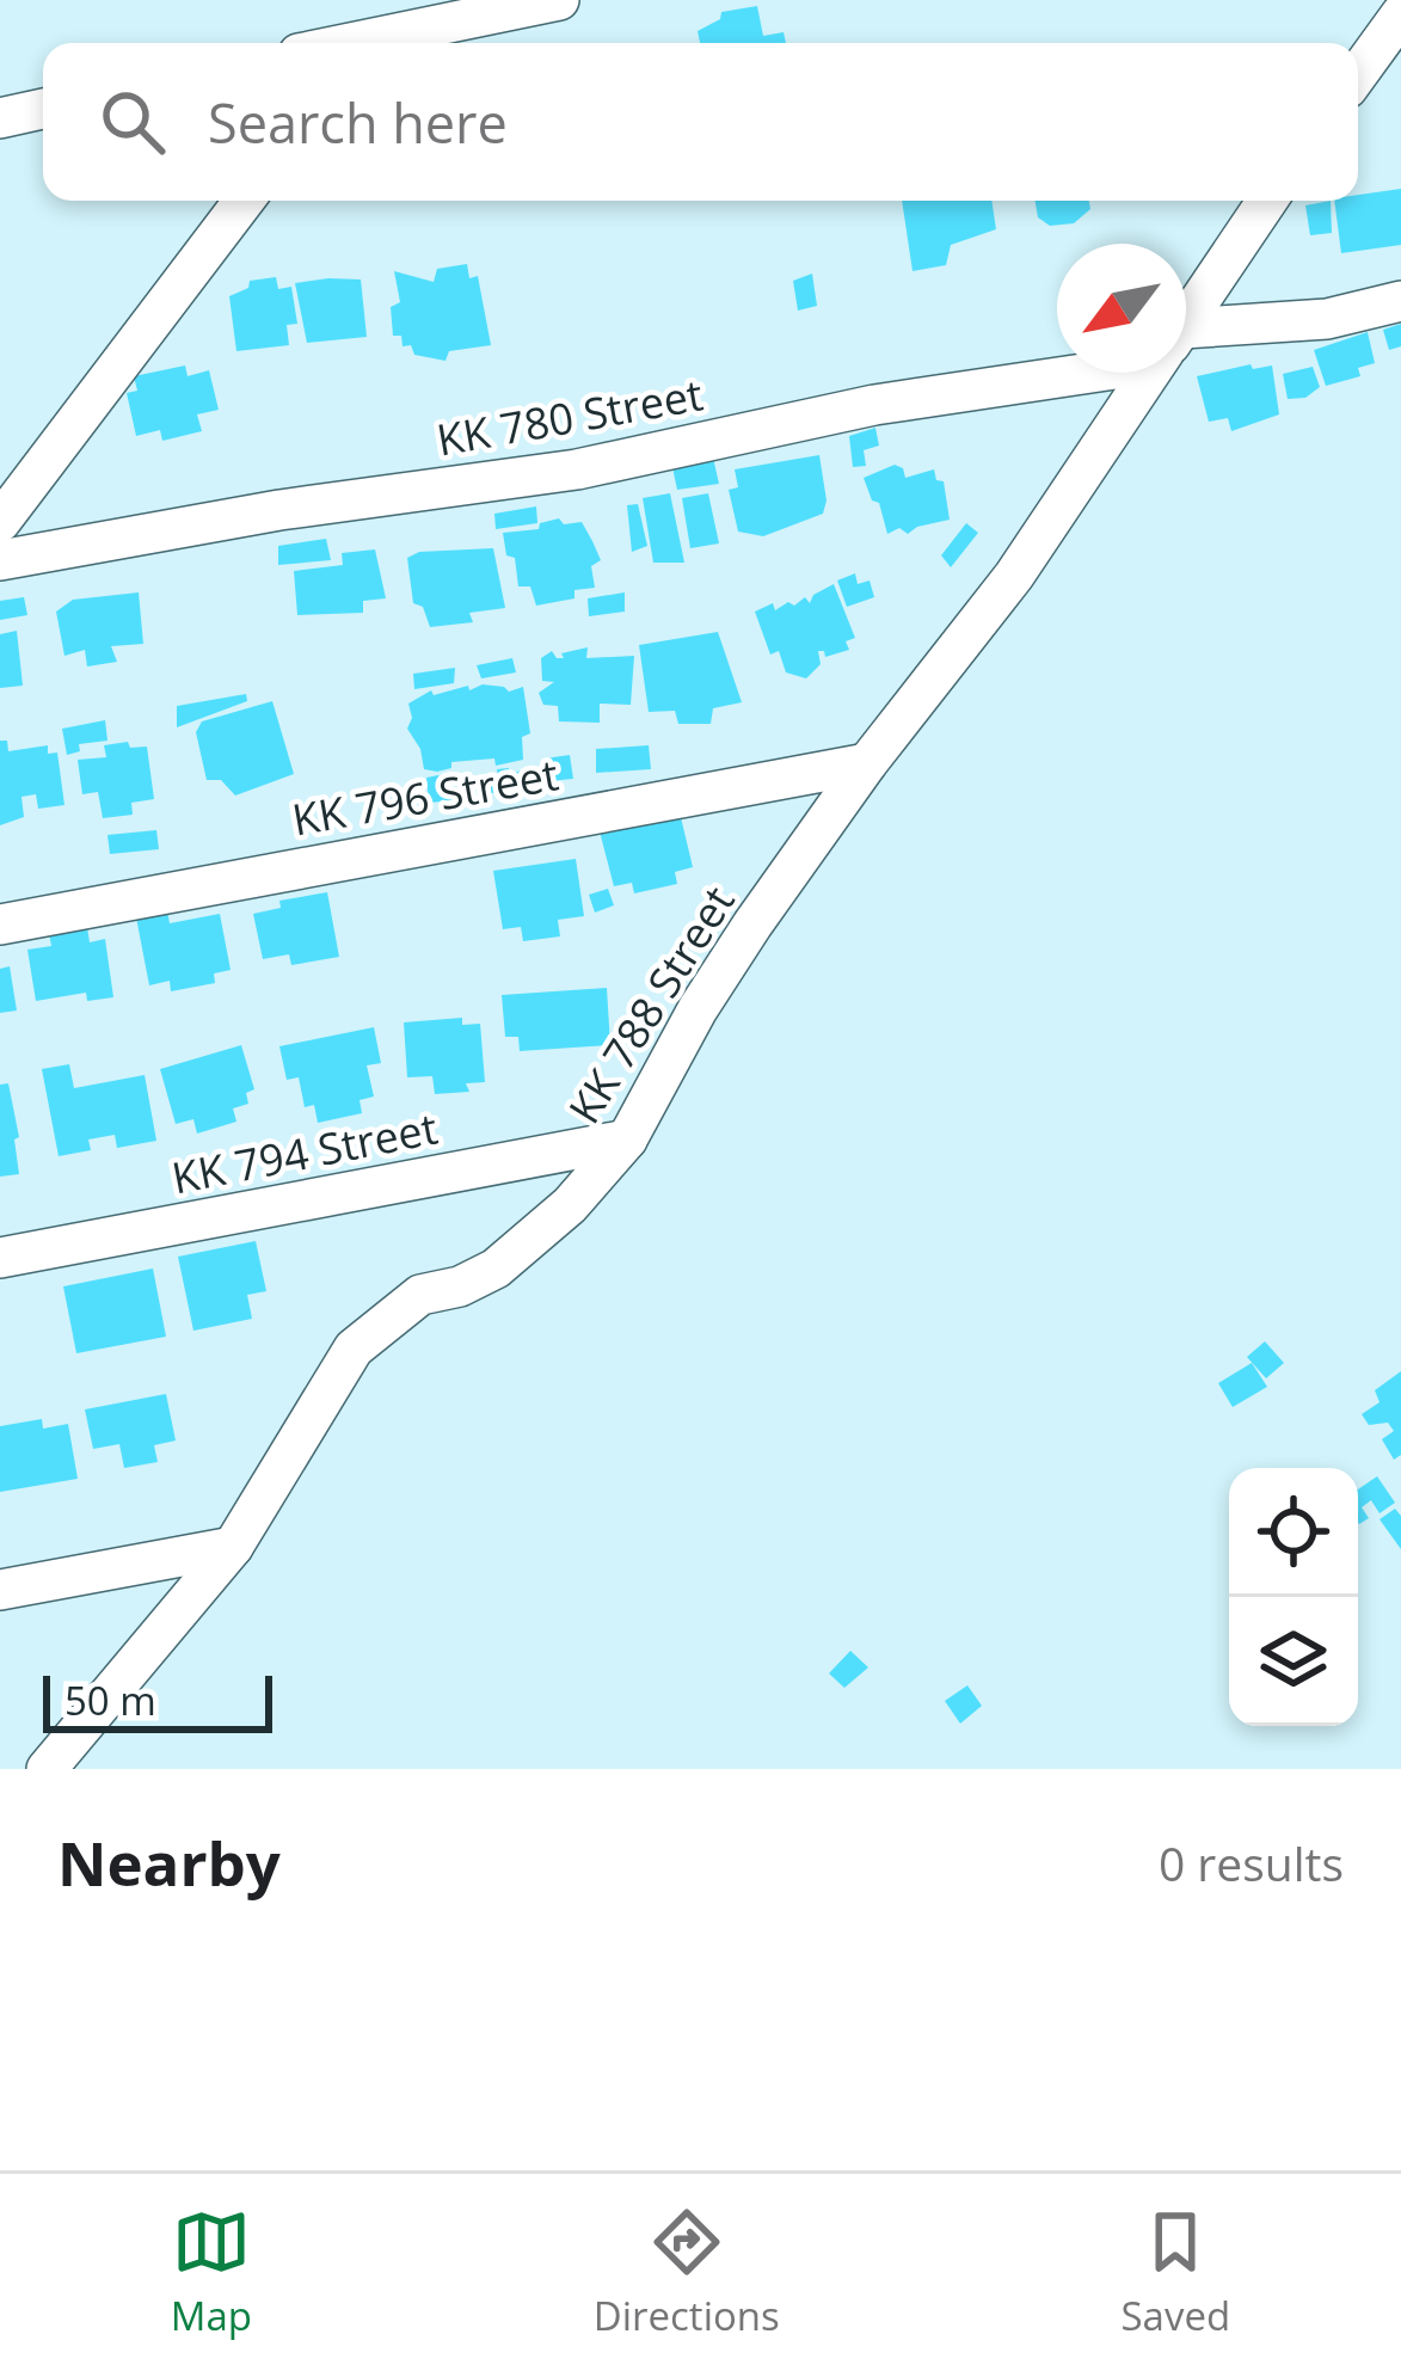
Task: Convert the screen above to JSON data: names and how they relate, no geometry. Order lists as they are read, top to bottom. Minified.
{"streets":{"street":["KK 780 Street","KK 796 Street","KK 788 Street","KK 794 Street"]},"crossings":[["KK 796 Street","KK 788 Street"],["KK 788 Street","KK 794 Street"]],"scale_bar":"50 m","north":"bottom left","page":{"search":"Search here","scale":"50 m","heading":["Nearby","0 results"],"nav":["Map","Directions","Saved"]}}
